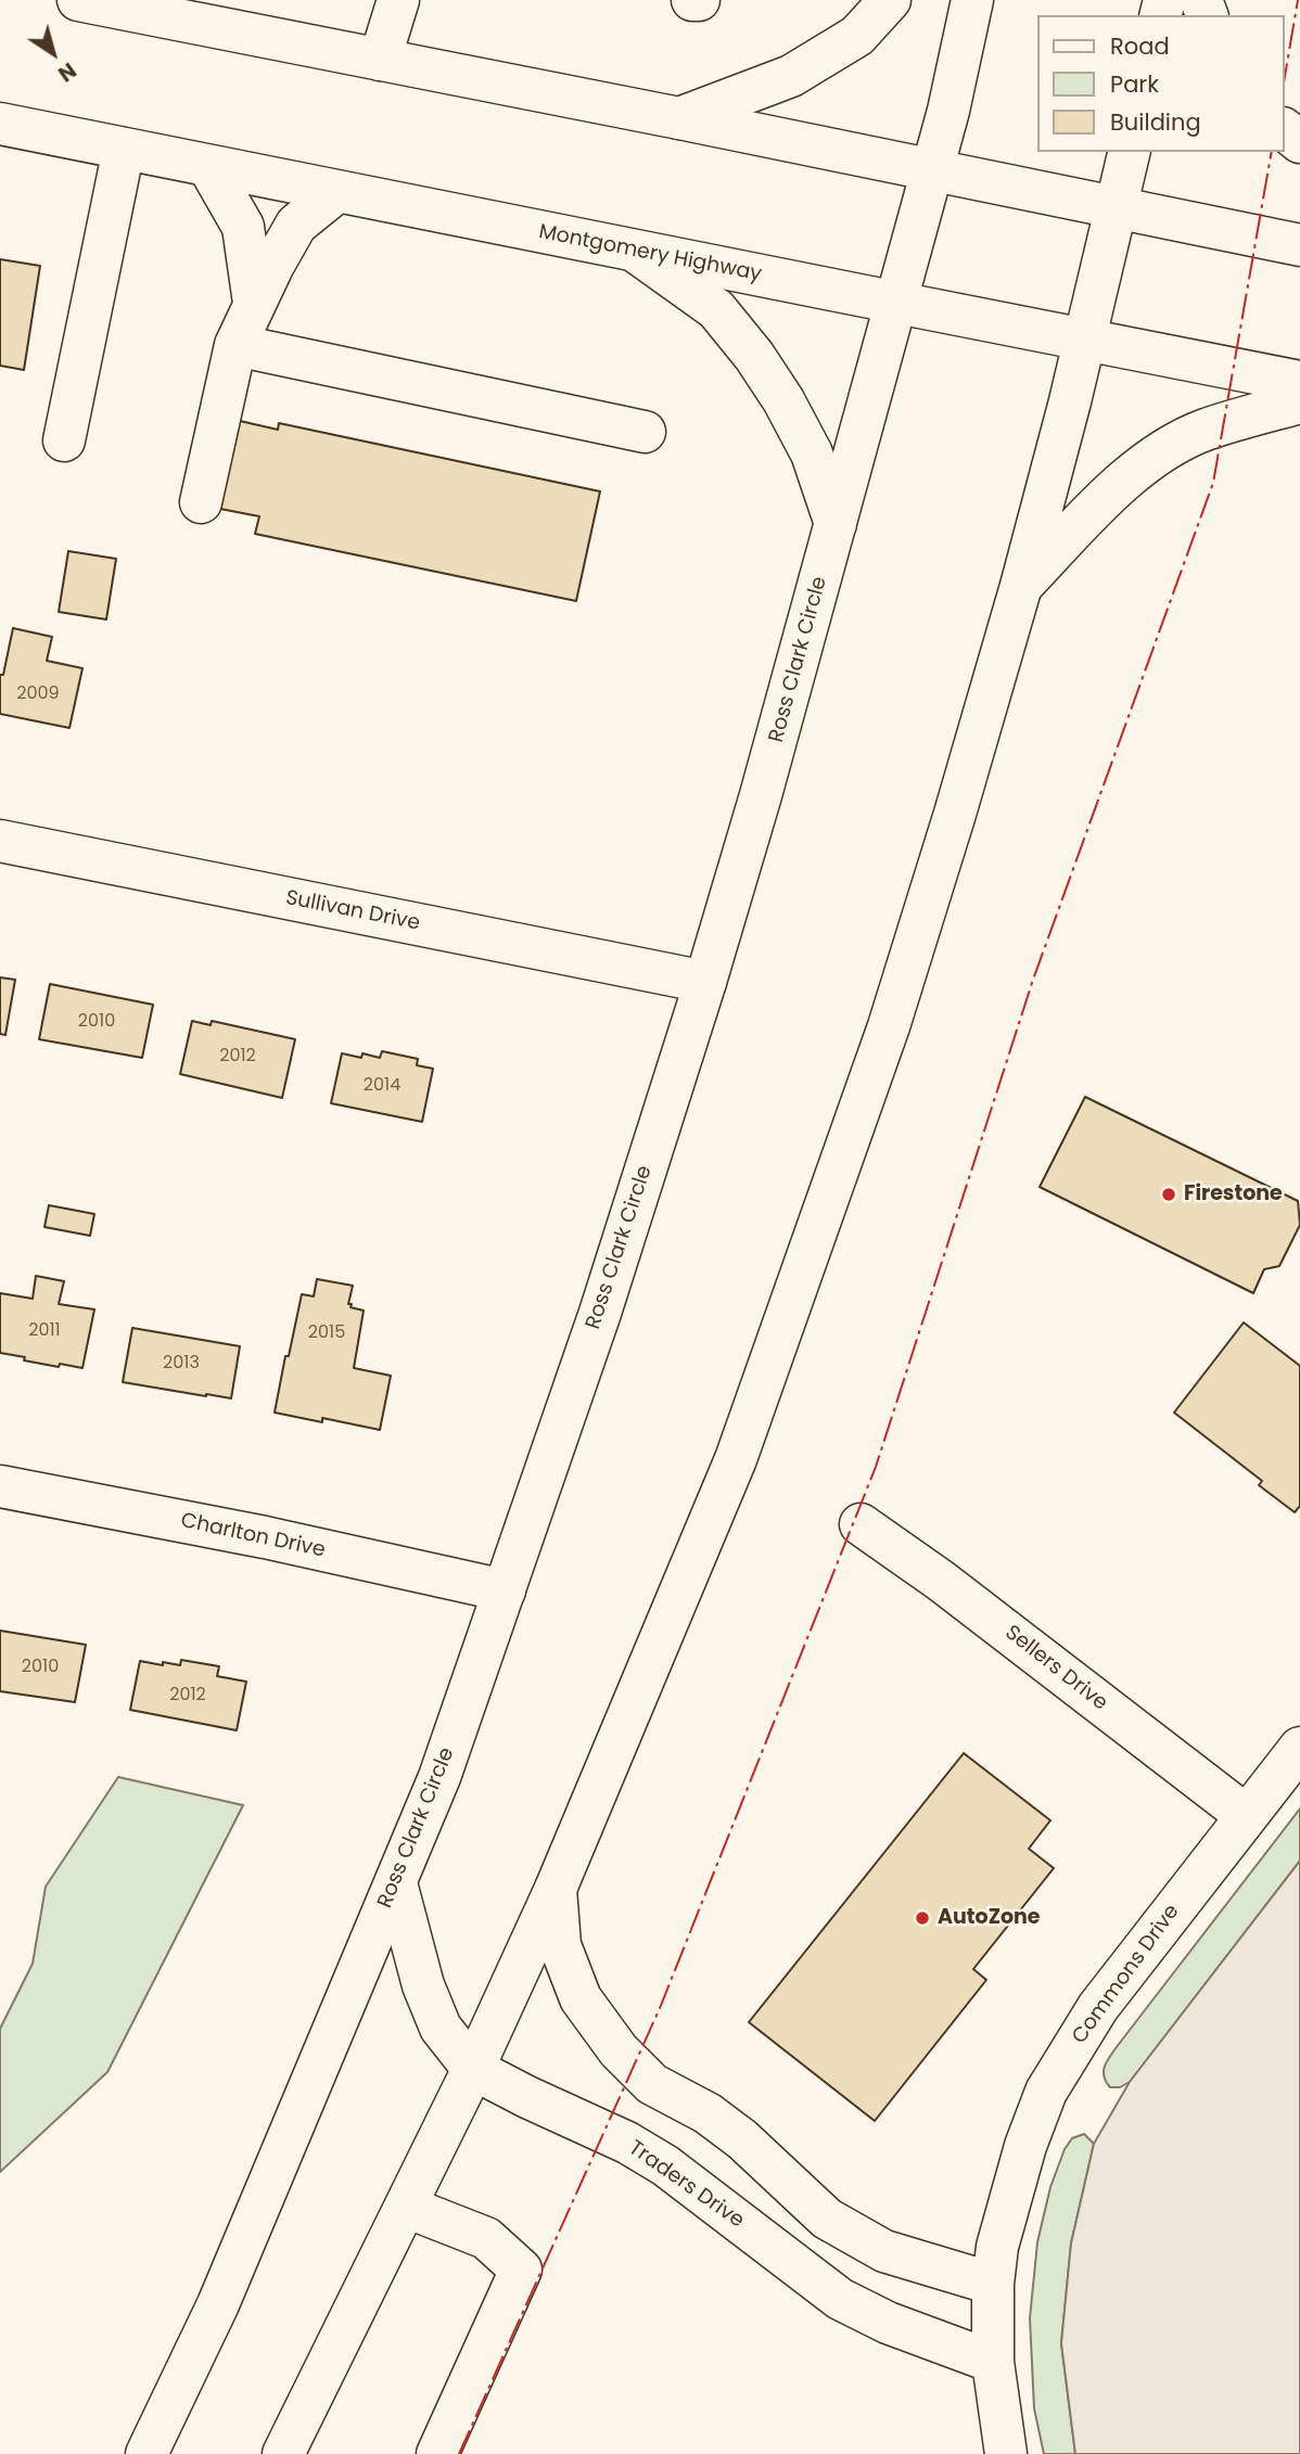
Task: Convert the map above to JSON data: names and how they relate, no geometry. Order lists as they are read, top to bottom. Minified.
{"streets":{"main road":["Montgomery Highway","Ross Clark Circle","Sullivan Drive","Charlton Drive","Sellers Drive","Commons Drive","Traders Drive"]},"crossings":[["Montgomery Highway","Ross Clark Circle"],["Ross Clark Circle","Sullivan Drive"],["Ross Clark Circle","Charlton Drive"],["Ross Clark Circle","Traders Drive"],["Sellers Drive","Commons Drive"],["Commons Drive","Traders Drive"]],"places":["Firestone","AutoZone"],"house_numbers":["2009","2010","2012","2014","2011","2015","2013","2010","2012"],"legend":["Road","Park","Building"],"north":"bottom right"}
